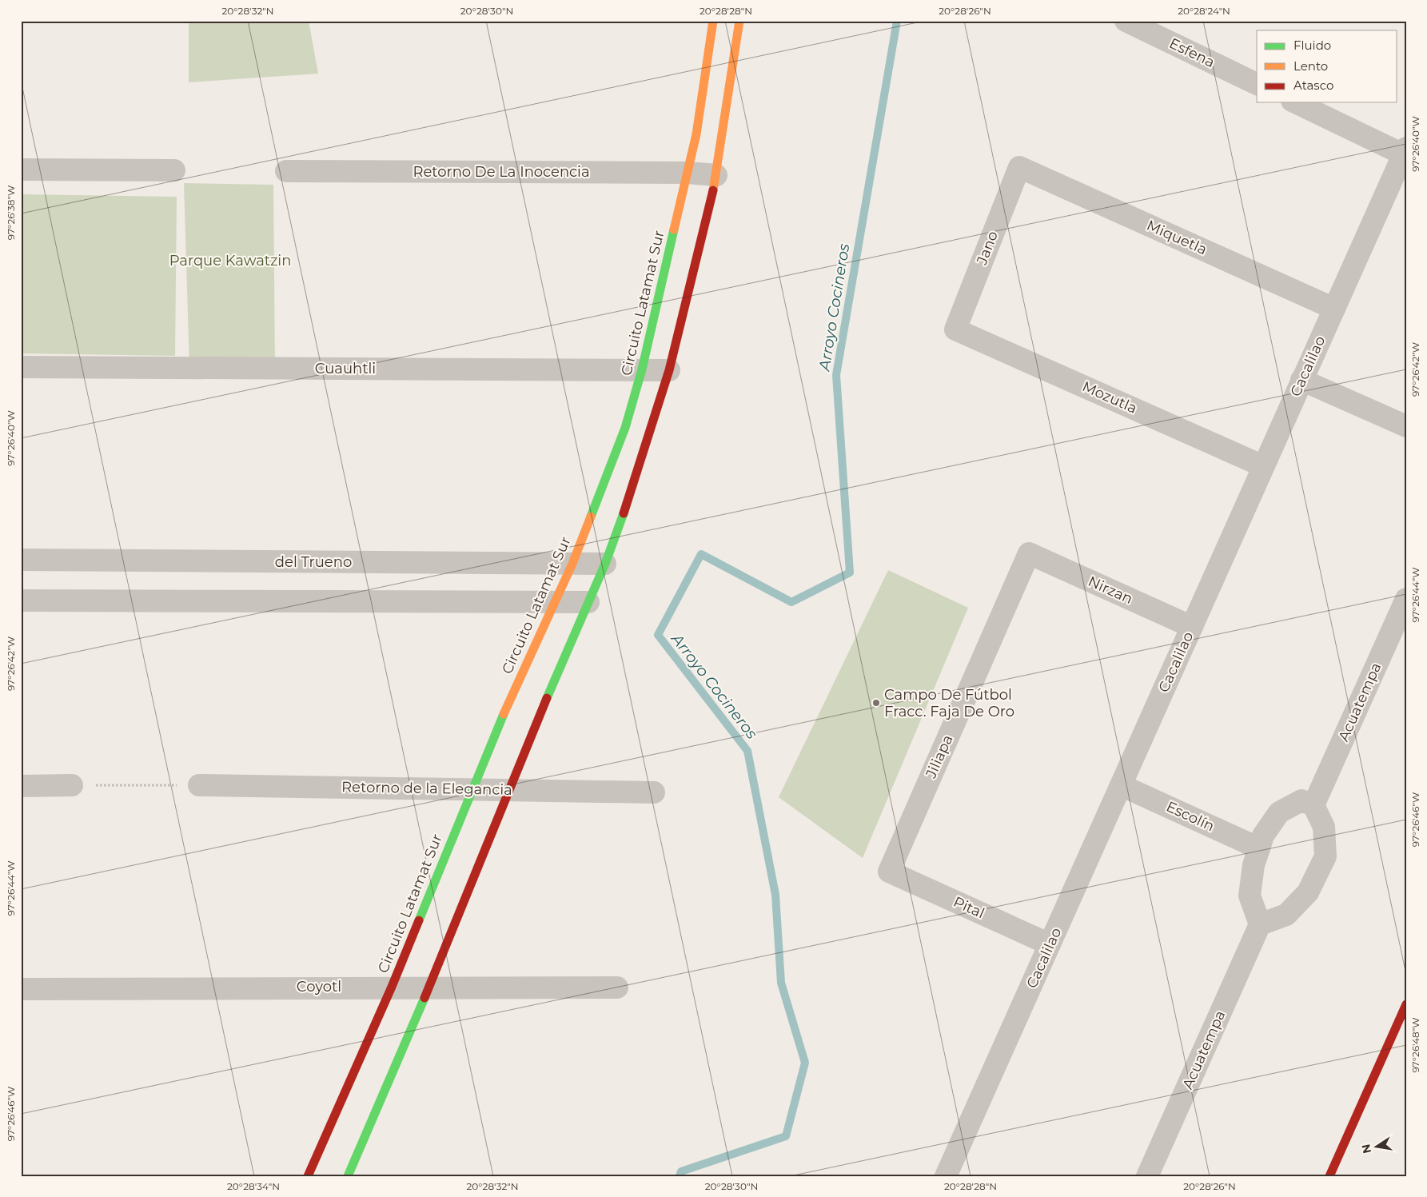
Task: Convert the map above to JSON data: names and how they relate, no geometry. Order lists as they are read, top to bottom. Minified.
{"streets":{"street":["Esfena","Retorno De La Inocencia","Miquetla","Jano","Circuito Latamat Sur","Cacalilao","Cuauhtli","Mozutla","del Trueno","Nirzan","Acuatempa","Jiliapa","Retorno de la Elegancia","Escolín","Pital","Coyotl"]},"crossings":[["Retorno De La Inocencia","Circuito Latamat Sur"],["Miquetla","Jano"],["Miquetla","Cacalilao"],["Jano","Mozutla"],["Circuito Latamat Sur","Cuauhtli"],["Circuito Latamat Sur","del Trueno"],["Circuito Latamat Sur","Retorno de la Elegancia"],["Circuito Latamat Sur","Coyotl"],["Cacalilao","Mozutla"],["Cacalilao","Nirzan"],["Cacalilao","Escolín"],["Cacalilao","Pital"],["Nirzan","Jiliapa"],["Jiliapa","Pital"]],"water":["Arroyo Cocineros"],"parks":["Parque Kawatzin"],"places":["Campo De Fútbol Fracc. Faja De Oro"],"legend":["Fluido","Lento","Atasco"],"north":"left","coordinates":["20°28'32\"N","20°28'30\"N","20°28'28\"N","20°28'26\"N","20°28'24\"N","97°26'40\"W","97°26'38\"W","97°26'42\"W","97°26'44\"W","97°26'46\"W","97°26'48\"W","20°28'34\"N"]}
